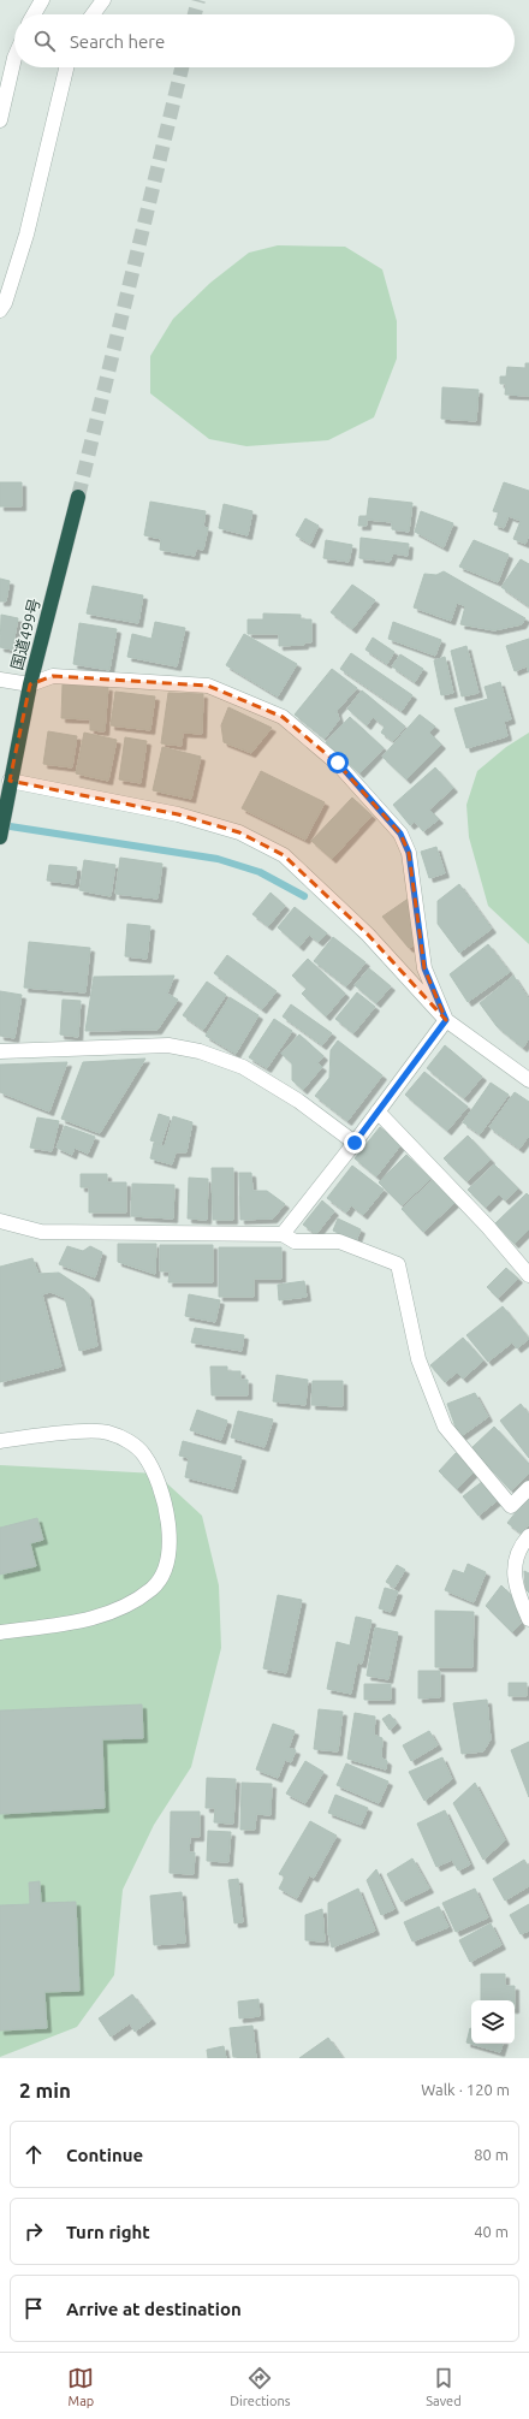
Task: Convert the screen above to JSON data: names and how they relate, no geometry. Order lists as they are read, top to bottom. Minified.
{"streets":{"highway":["国道499号"]},"page":{"search":"Search here","heading":["2 min","Walk · 120 m"],"list":[["Continue","80 m"],["Turn right","40 m"],"Arrive at destination"],"nav":["Map","Directions","Saved"]}}
